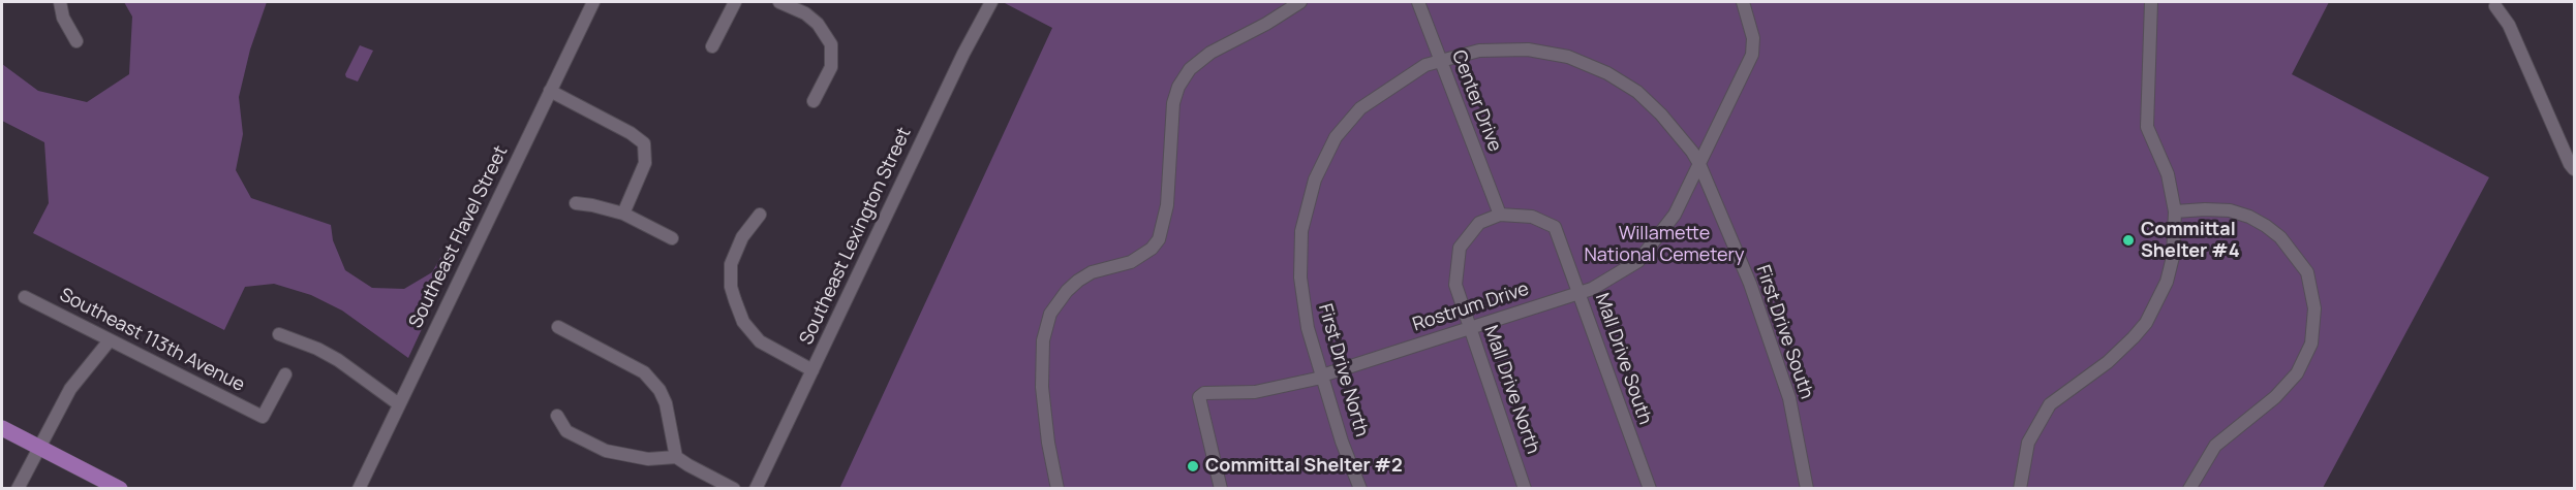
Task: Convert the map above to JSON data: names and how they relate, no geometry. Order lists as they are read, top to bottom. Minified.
{"streets":{"street":["Center Drive","Southeast Lexington Street","Southeast Flavel Street","Rostrum Drive","First Drive South","Southeast 113th Avenue","Mall Drive South","First Drive North","Mall Drive North"]},"crossings":[["Center Drive","First Drive South"],["Center Drive","Mall Drive South"],["Center Drive","First Drive North"],["Center Drive","Mall Drive North"],["Rostrum Drive","First Drive South"],["Rostrum Drive","Mall Drive South"],["Rostrum Drive","First Drive North"],["Rostrum Drive","Mall Drive North"],["First Drive South","First Drive North"],["Mall Drive South","Mall Drive North"]],"parks":["Willamette National Cemetery"],"places":["Committal Shelter #4","Committal Shelter #2"]}
